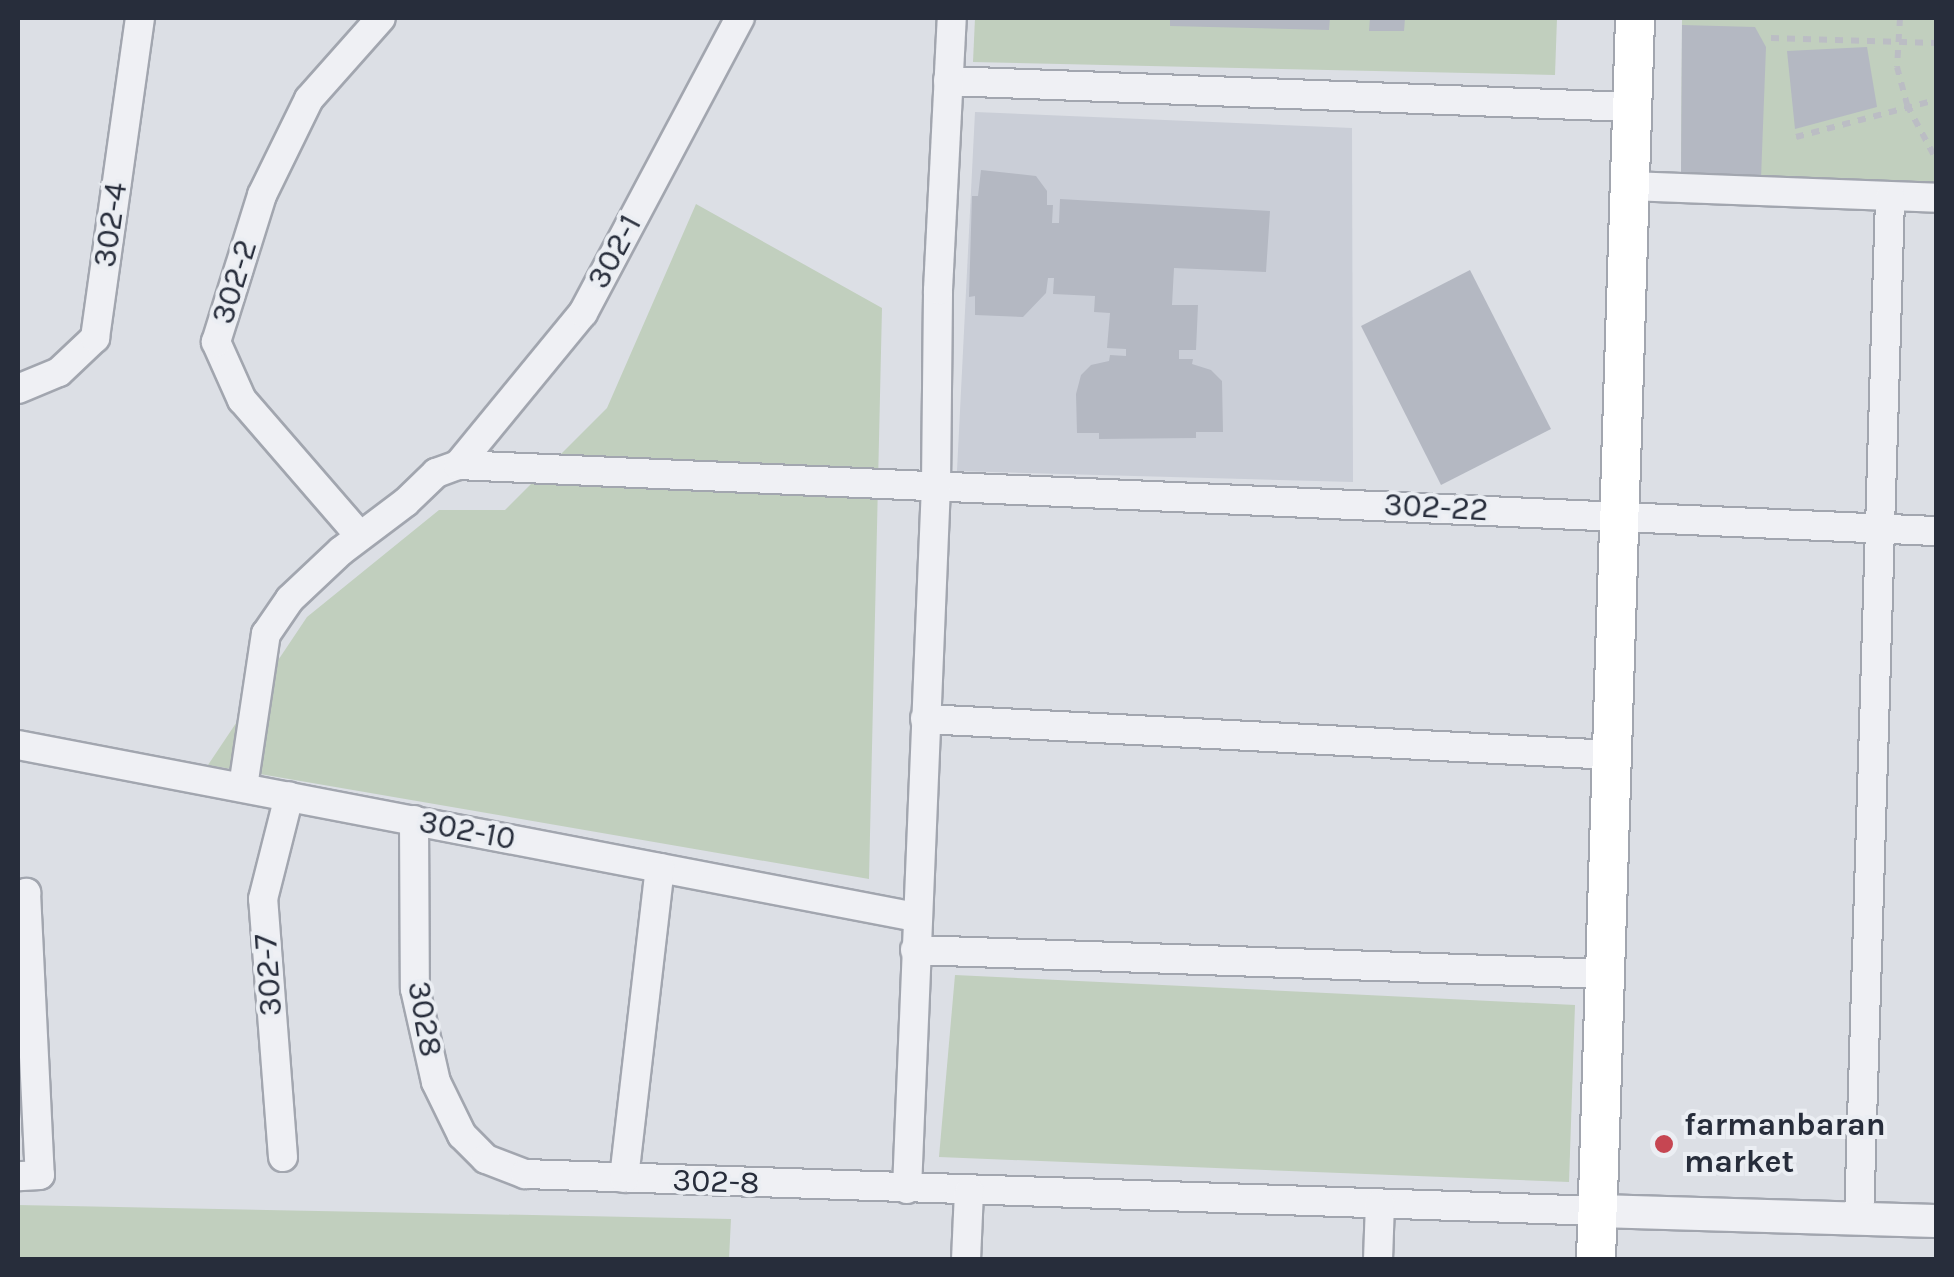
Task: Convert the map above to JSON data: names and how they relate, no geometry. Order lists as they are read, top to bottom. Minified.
{"streets":{"street":["302-4","302-1","302-2","302-22","302-10","302-7","3028","302-8"]},"crossings":[["302-1","302-22"],["302-10","302-7"],["302-10","3028"],["3028","302-8"]],"places":["farmanbaran market"]}
